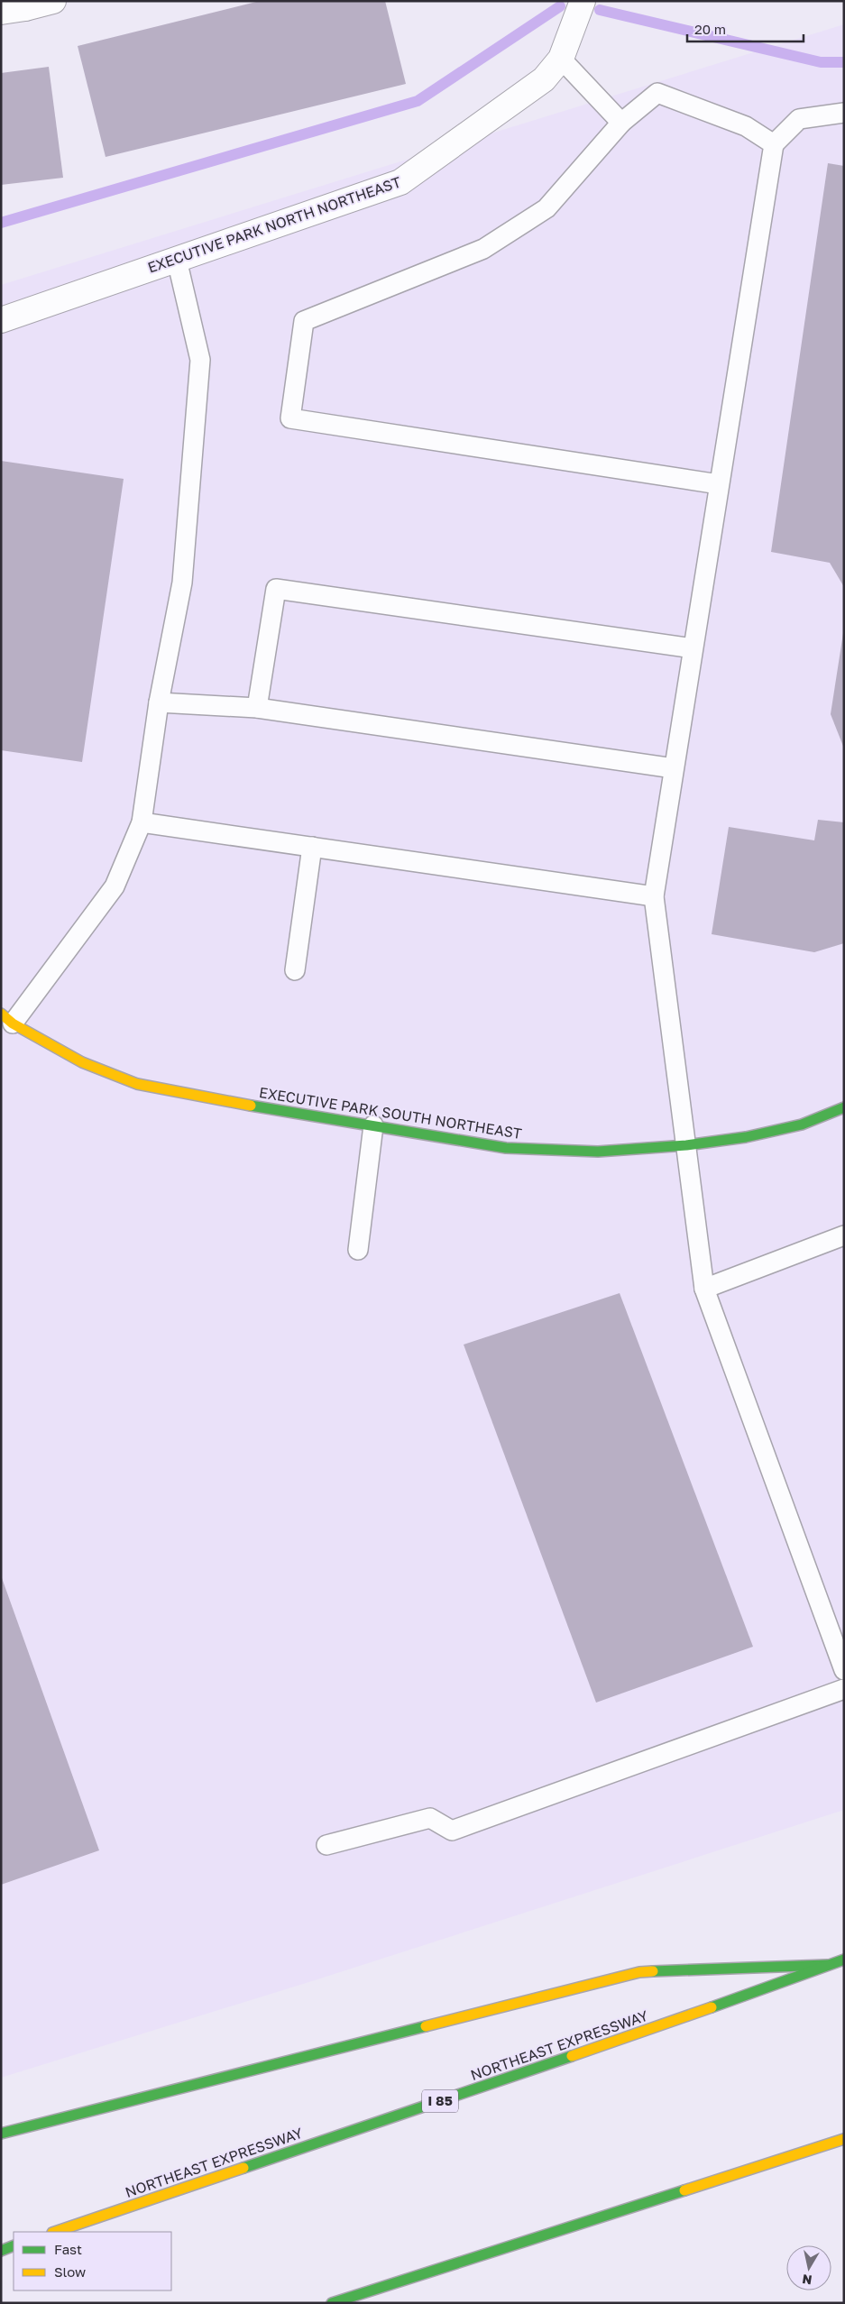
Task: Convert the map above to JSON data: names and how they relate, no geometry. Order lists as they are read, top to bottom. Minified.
{"streets":{"main road":["EXECUTIVE PARK SOUTH NORTHEAST","NORTHEAST EXPRESSWAY","I 85"],"street":["EXECUTIVE PARK NORTH NORTHEAST"]},"legend":["Fast","Slow"],"scale_bar":"20 m","north":"bottom"}
